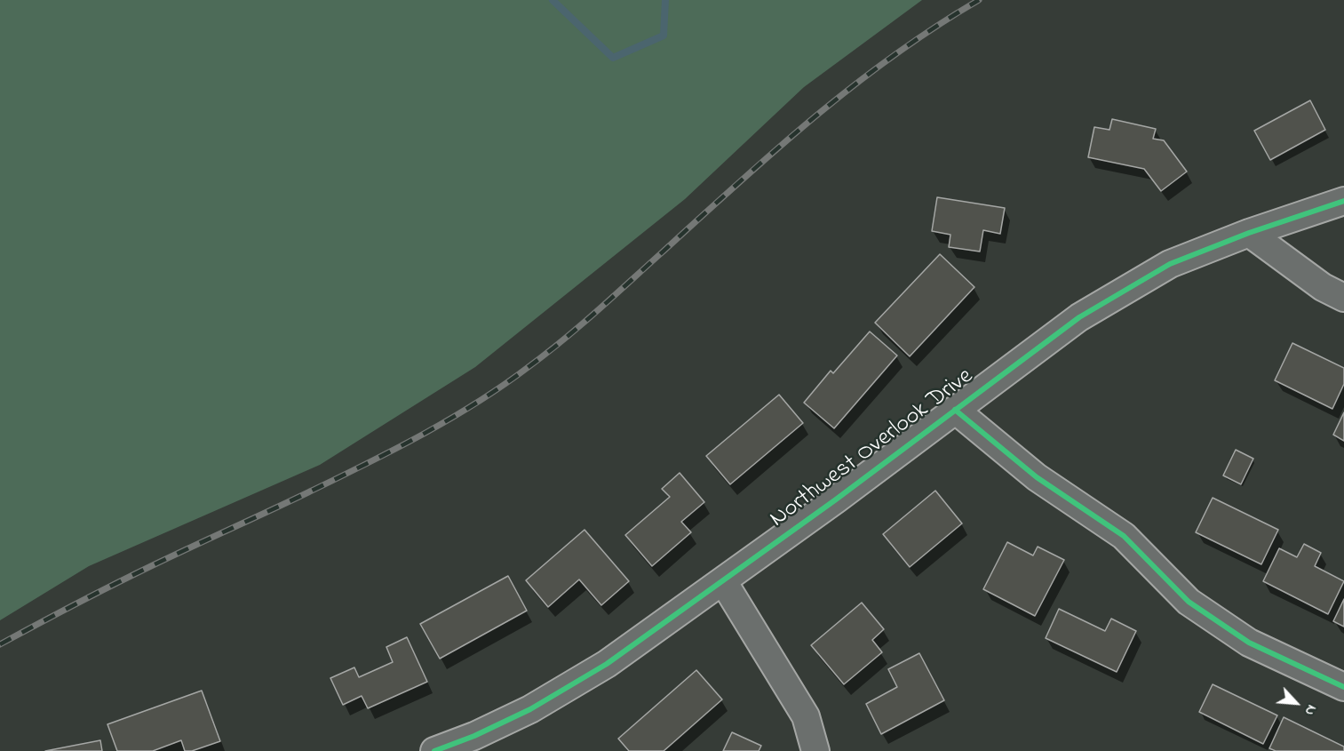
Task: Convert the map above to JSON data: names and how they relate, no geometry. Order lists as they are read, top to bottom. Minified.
{"streets":{"street":["Northwest Overlook Drive"]},"north":"bottom right"}
